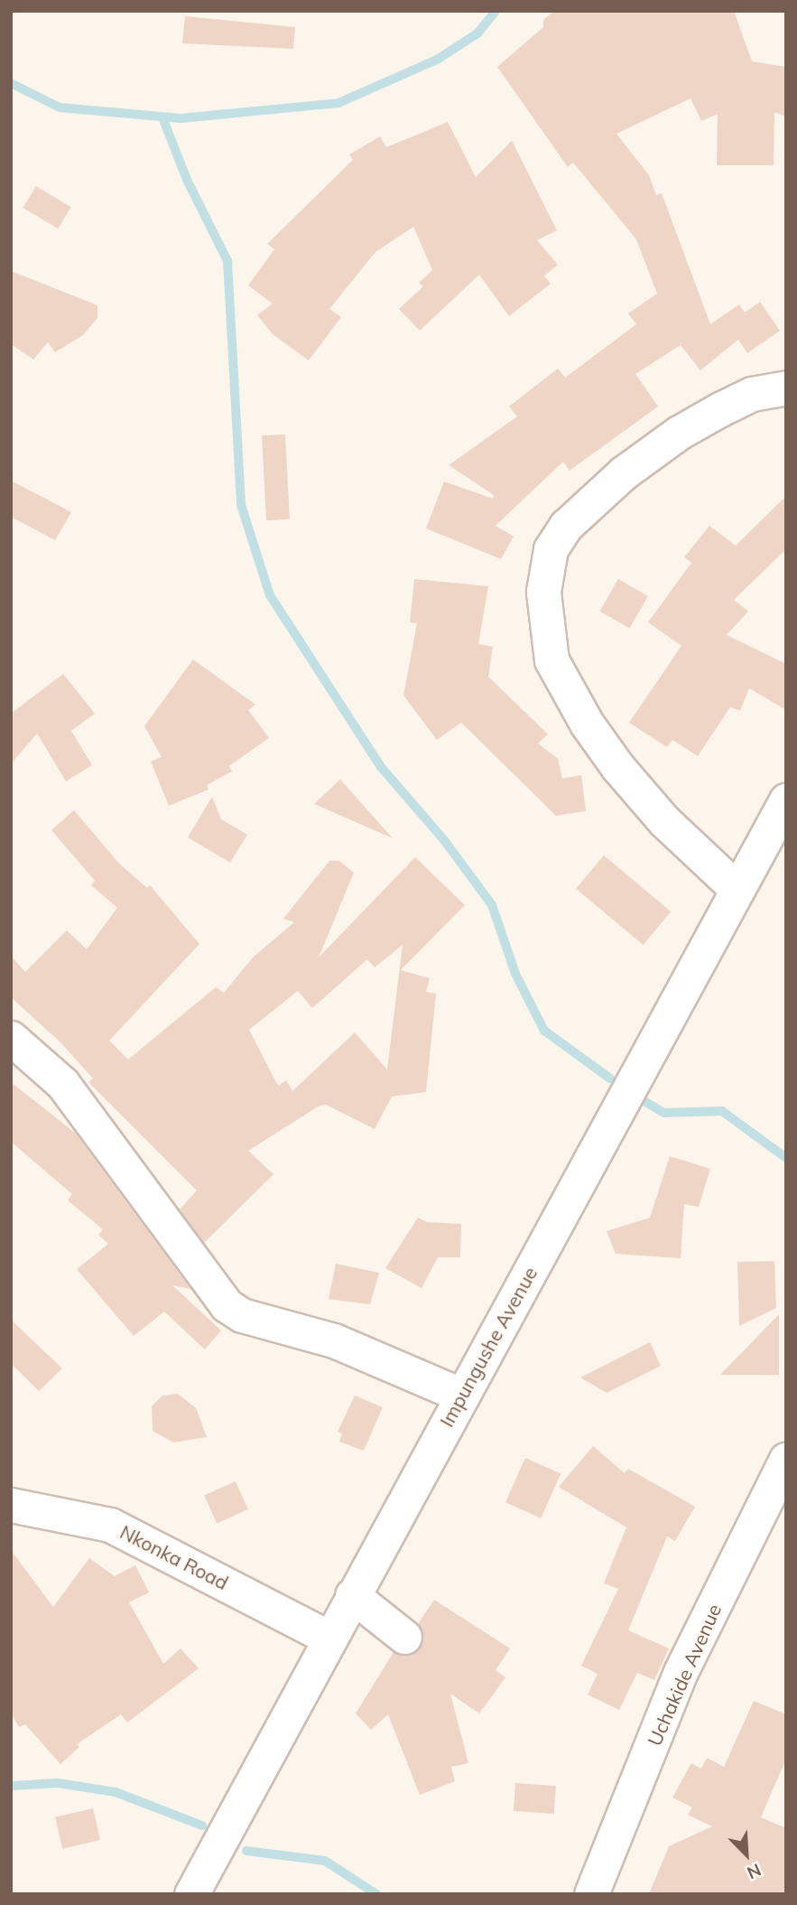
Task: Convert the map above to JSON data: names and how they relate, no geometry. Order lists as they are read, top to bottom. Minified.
{"streets":{"street":["Impungushe Avenue","Nkonka Road","Uchakide Avenue"]},"crossings":[["Impungushe Avenue","Nkonka Road"]],"north":"bottom right"}
